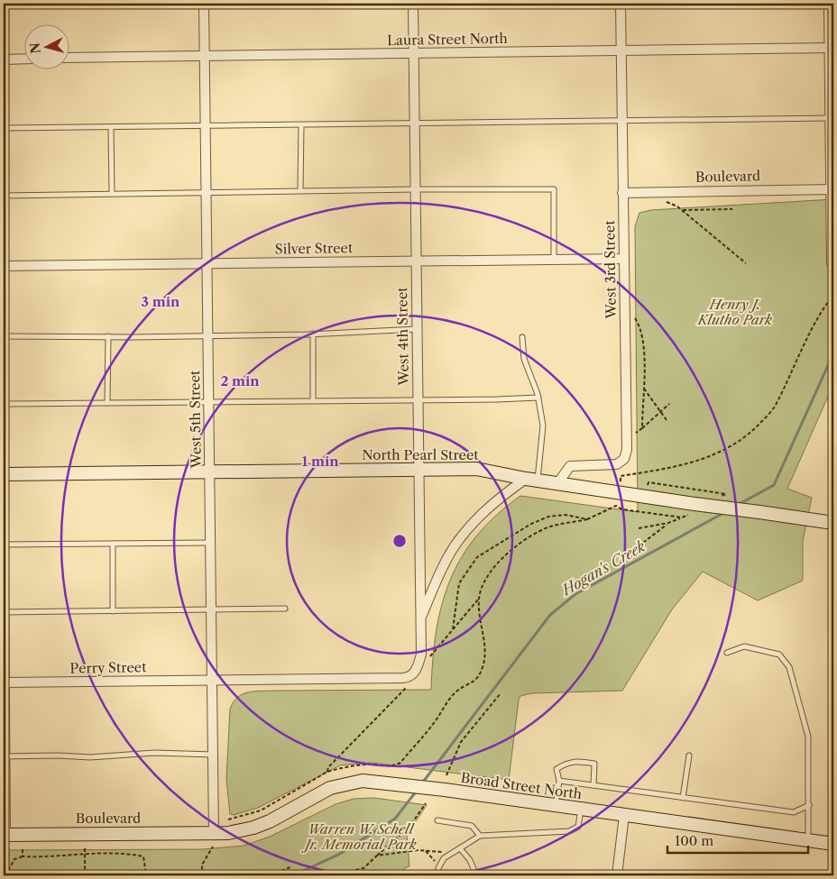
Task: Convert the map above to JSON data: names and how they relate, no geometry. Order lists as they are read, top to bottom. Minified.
{"streets":{"main road":["Boulevard","North Pearl Street","Broad Street North"],"street":["Laura Street North","Silver Street","West 3rd Street","West 4th Street","West 5th Street","Perry Street"]},"crossings":[["Laura Street North","West 3rd Street"],["Laura Street North","West 4th Street"],["Laura Street North","West 5th Street"],["Boulevard","West 3rd Street"],["Boulevard","West 5th Street"],["Boulevard","Broad Street North"],["Silver Street","West 3rd Street"],["Silver Street","West 4th Street"],["Silver Street","West 5th Street"],["West 3rd Street","North Pearl Street"],["West 4th Street","West 5th Street"],["West 4th Street","North Pearl Street"],["West 4th Street","Perry Street"],["West 5th Street","North Pearl Street"],["West 5th Street","Perry Street"],["West 5th Street","Broad Street North"]],"water":["Hogan's Creek"],"parks":["Henry J. Klutho Park","Warren W. Schell Jr. Memorial Park"],"scale_bar":"100 m","north":"left","rings":["3 min","2 min","1 min"]}
